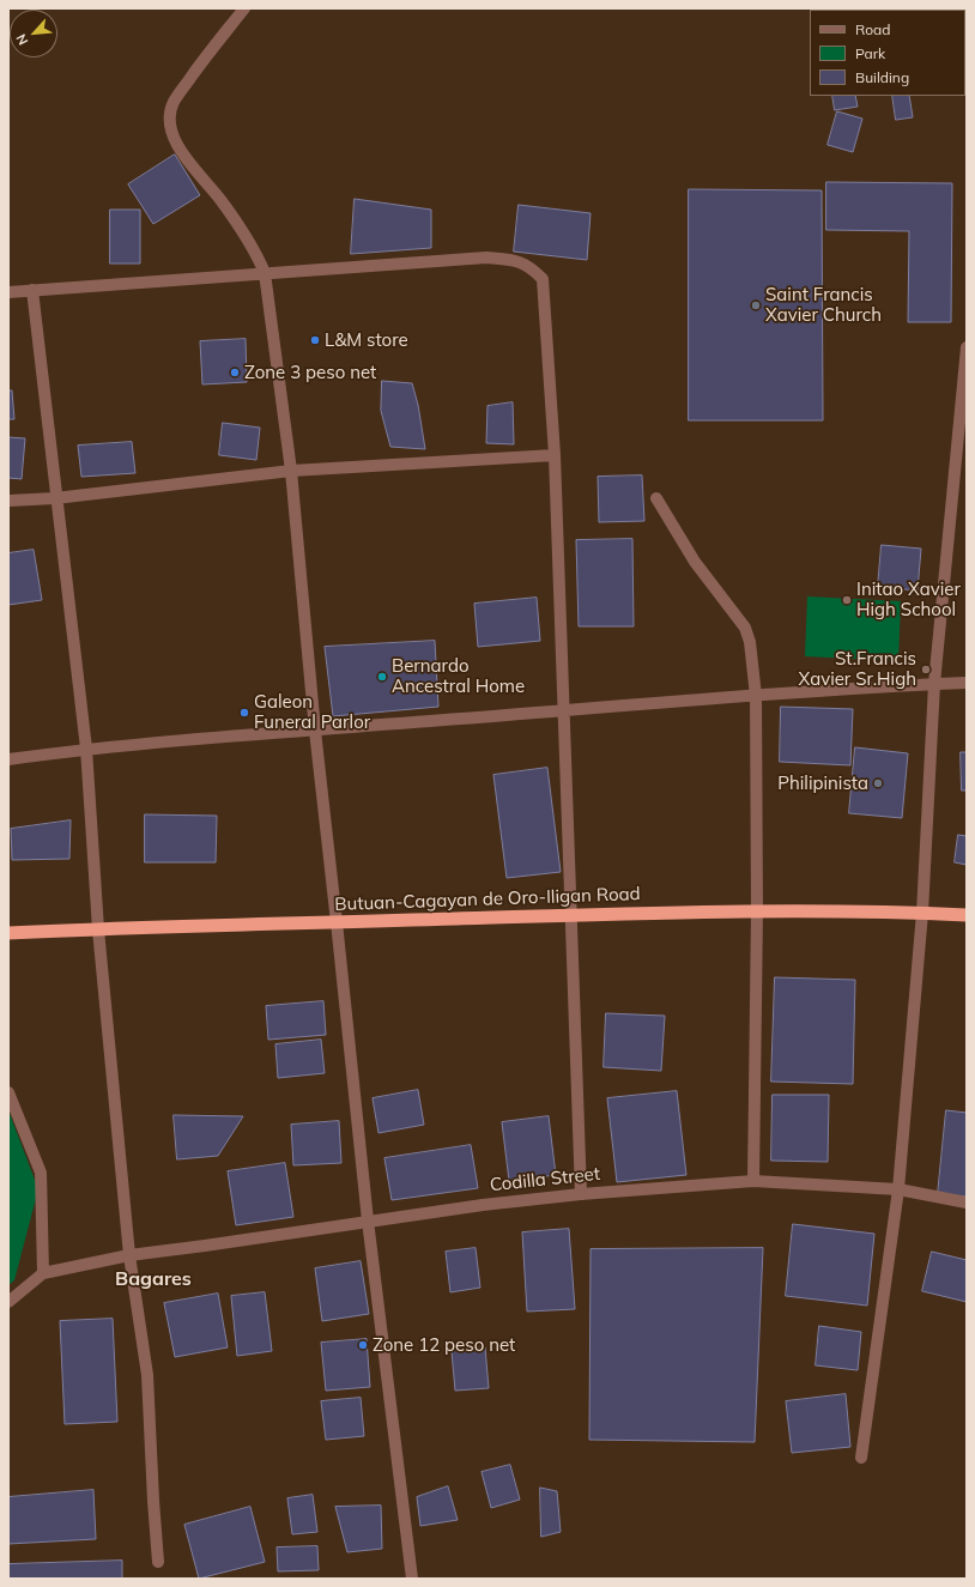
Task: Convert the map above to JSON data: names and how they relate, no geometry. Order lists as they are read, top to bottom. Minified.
{"streets":{"highway":["Butuan-Cagayan de Oro-Iligan Road"],"street":["Codilla Street"]},"districts":["Bagares"],"places":["Saint Francis Xavier Church","L&M store","Zone 3 peso net","Initao Xavier High School","St.Francis Xavier Sr.High","Bernardo Ancestral Home","Galeon Funeral Parlor","Philipinista","Zone 12 peso net"],"legend":["Road","Park","Building"],"north":"bottom left"}
